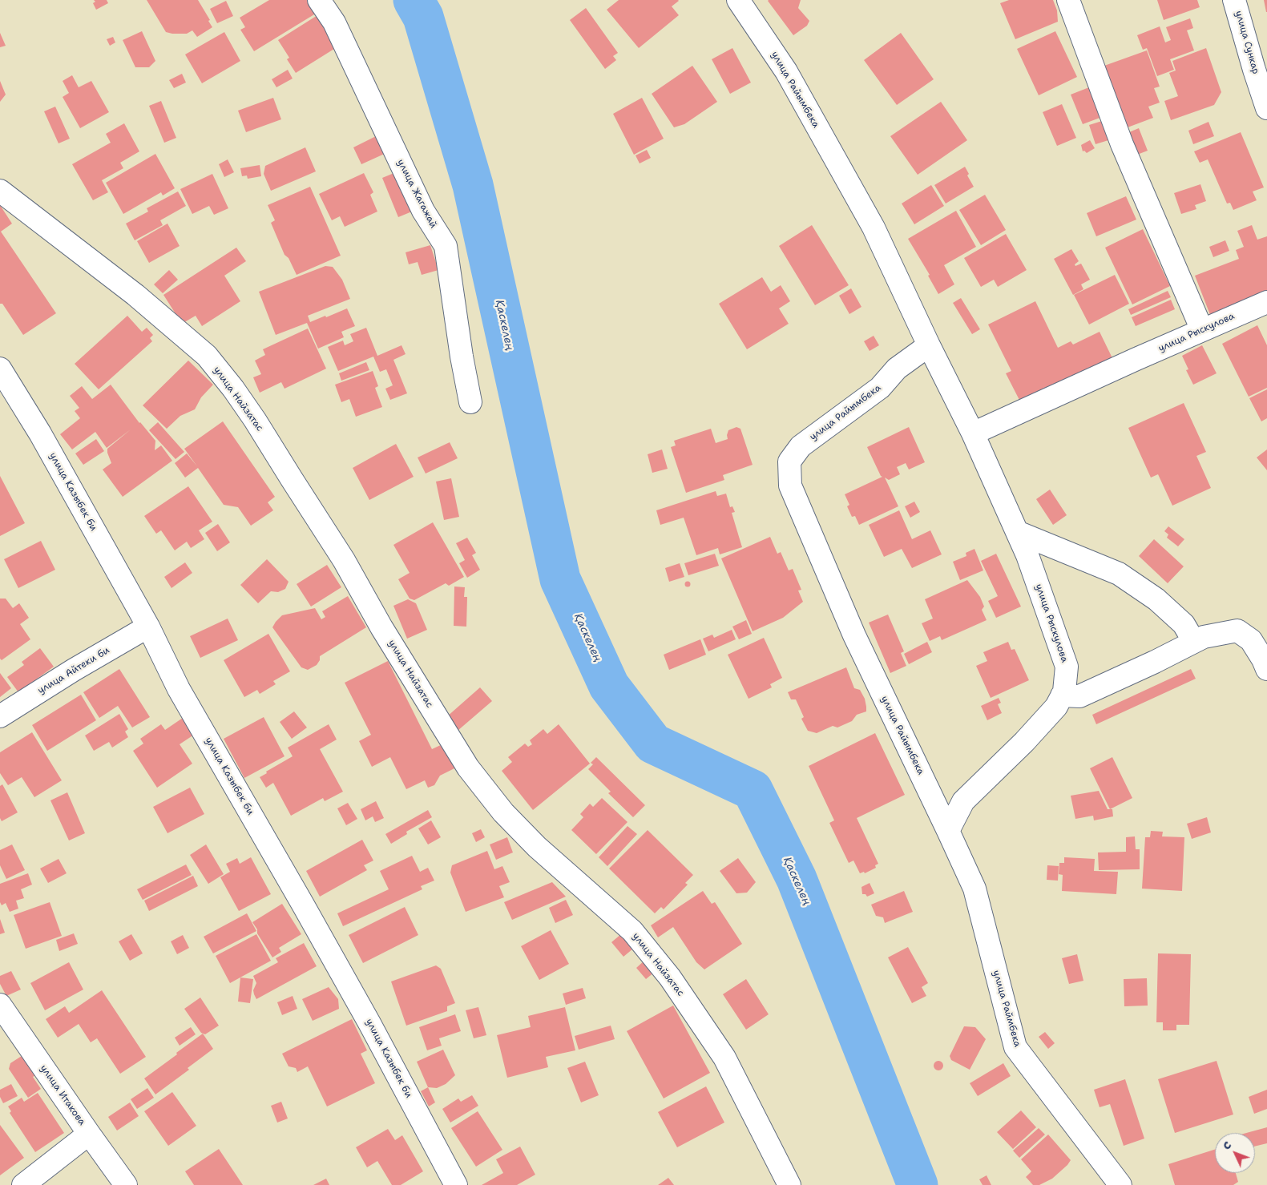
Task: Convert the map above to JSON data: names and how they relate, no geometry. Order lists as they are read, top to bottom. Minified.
{"streets":{"street":["улица Сункар","улица Райымбека","улица Жагажай","улица Рыскулова","улица Найзатас","улица Казыбек би","улица Айтеки би","улица Раймбека","улица Итакова"]},"crossings":[["улица Райымбека","улица Рыскулова"],["улица Райымбека","улица Раймбека"],["улица Рыскулова","улица Раймбека"],["улица Казыбек би","улица Айтеки би"]],"water":["Қаскелең"],"north":"top left"}
